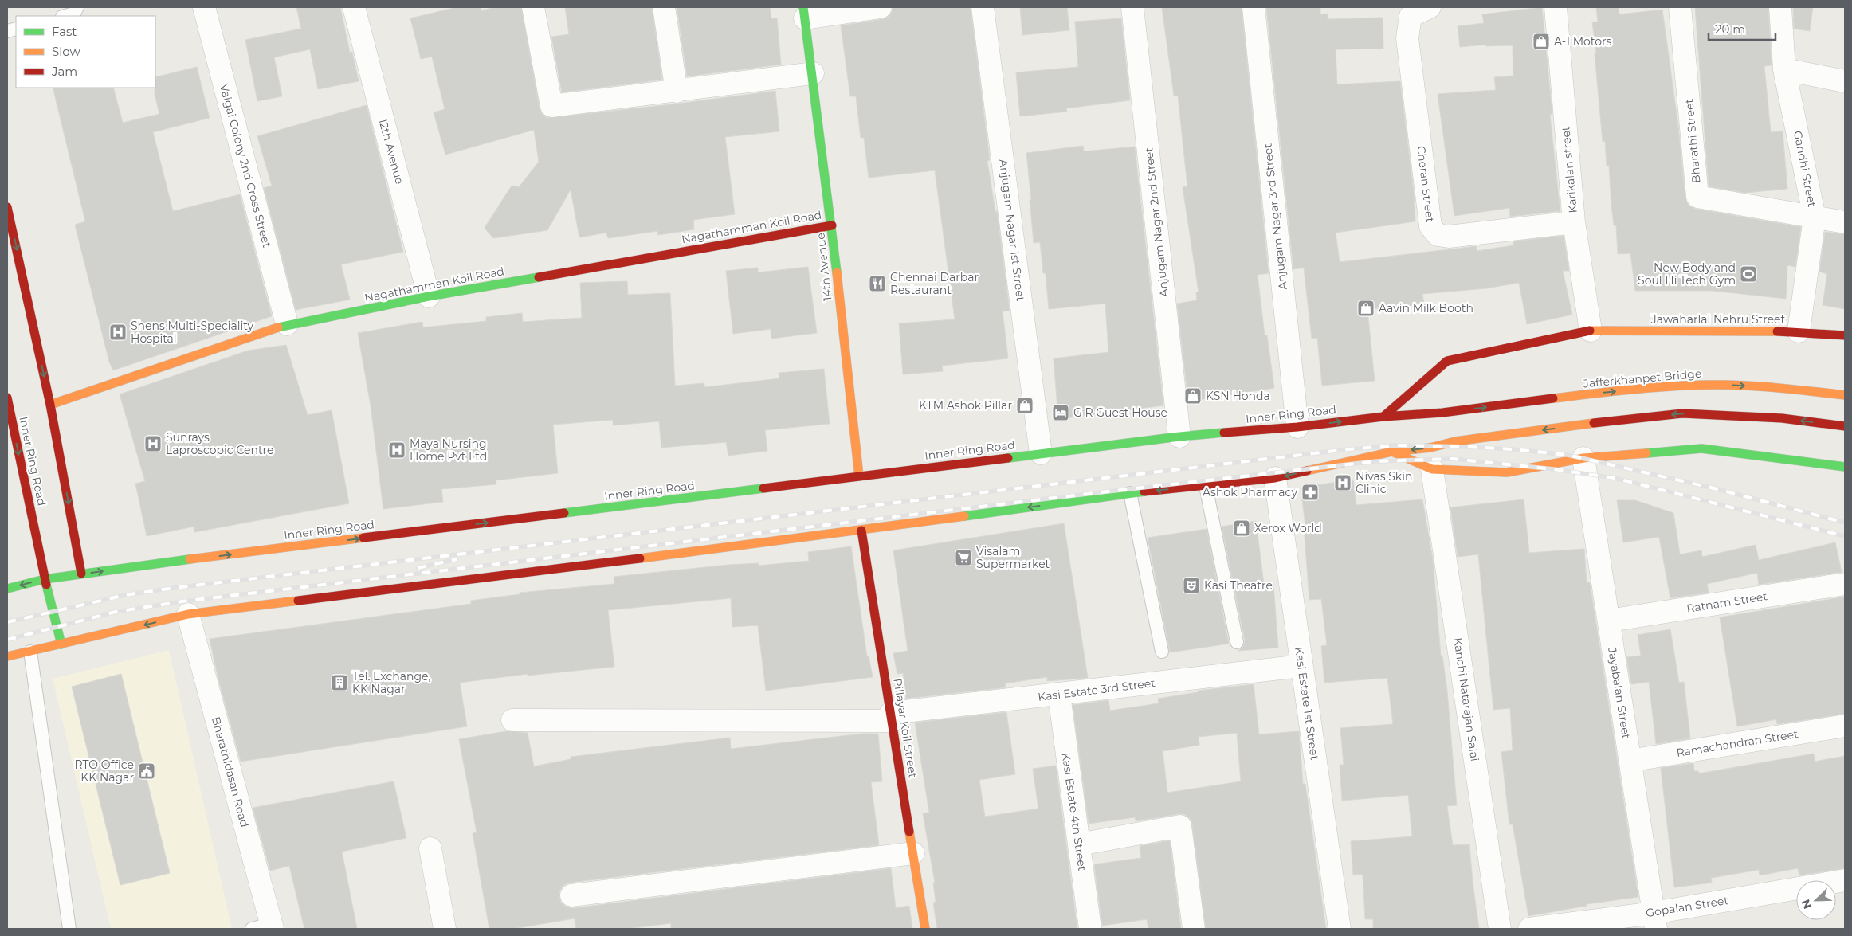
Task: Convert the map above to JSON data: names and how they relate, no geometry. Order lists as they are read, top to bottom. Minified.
{"streets":{"main road":["Nagathamman Koil Road","14th Avenue","Jawaharlal Nehru Street","Jafferkhanpet Bridge","Inner Ring Road","Pillayar Koil Street"],"street":["Bharathi Street","12th Avenue","Vaigai Colony 2nd Cross Street","Gandhi Street","Karikalan street","Cheran Street","Anjugam Nagar 3rd Street","Anjugam Nagar 2nd Street","Anjugam Nagar 1st Street","Ratnam Street","Kasi Estate 3rd Street","Jayabalan Street","Kanchi Natarajan Salai","Kasi Estate 1st Street","Ramachandran Street","Bharathidasan Road","Kasi Estate 4th Street","Gopalan Street"]},"crossings":[["Bharathi Street","Gandhi Street"],["12th Avenue","Nagathamman Koil Road"],["Vaigai Colony 2nd Cross Street","Nagathamman Koil Road"],["Gandhi Street","Jawaharlal Nehru Street"],["Karikalan street","Cheran Street"],["Karikalan street","Jawaharlal Nehru Street"],["Anjugam Nagar 3rd Street","Inner Ring Road"],["Anjugam Nagar 2nd Street","Inner Ring Road"],["Nagathamman Koil Road","14th Avenue"],["Anjugam Nagar 1st Street","Inner Ring Road"],["14th Avenue","Inner Ring Road"],["Jawaharlal Nehru Street","Inner Ring Road"],["Jafferkhanpet Bridge","Inner Ring Road"],["Ratnam Street","Jayabalan Street"],["Kasi Estate 3rd Street","Kasi Estate 1st Street"],["Kasi Estate 3rd Street","Pillayar Koil Street"],["Kasi Estate 3rd Street","Kasi Estate 4th Street"],["Jayabalan Street","Ramachandran Street"],["Jayabalan Street","Gopalan Street"]],"places":{"shop":["A-1 Motors","Aavin Milk Booth","KSN Honda","KTM Ashok Pillar","Xerox World"],"sports":["New Body and Soul Hi Tech Gym"],"restaurant":["Chennai Darbar Restaurant"],"hospital":["Shens Multi-Speciality Hospital","Sunrays Laproscopic Centre","Maya Nursing Home Pvt Ltd","Nivas Skin Clinic"],"hotel":["G R Guest House"],"pharmacy":["Ashok Pharmacy"],"supermarket":["Visalam Supermarket"],"theatre":["Kasi Theatre"],"building":["Tel. Exchange, KK Nagar"],"public building":["RTO Office KK Nagar"]},"legend":["Fast","Slow","Jam"],"scale_bar":"20 m","north":"bottom left"}
